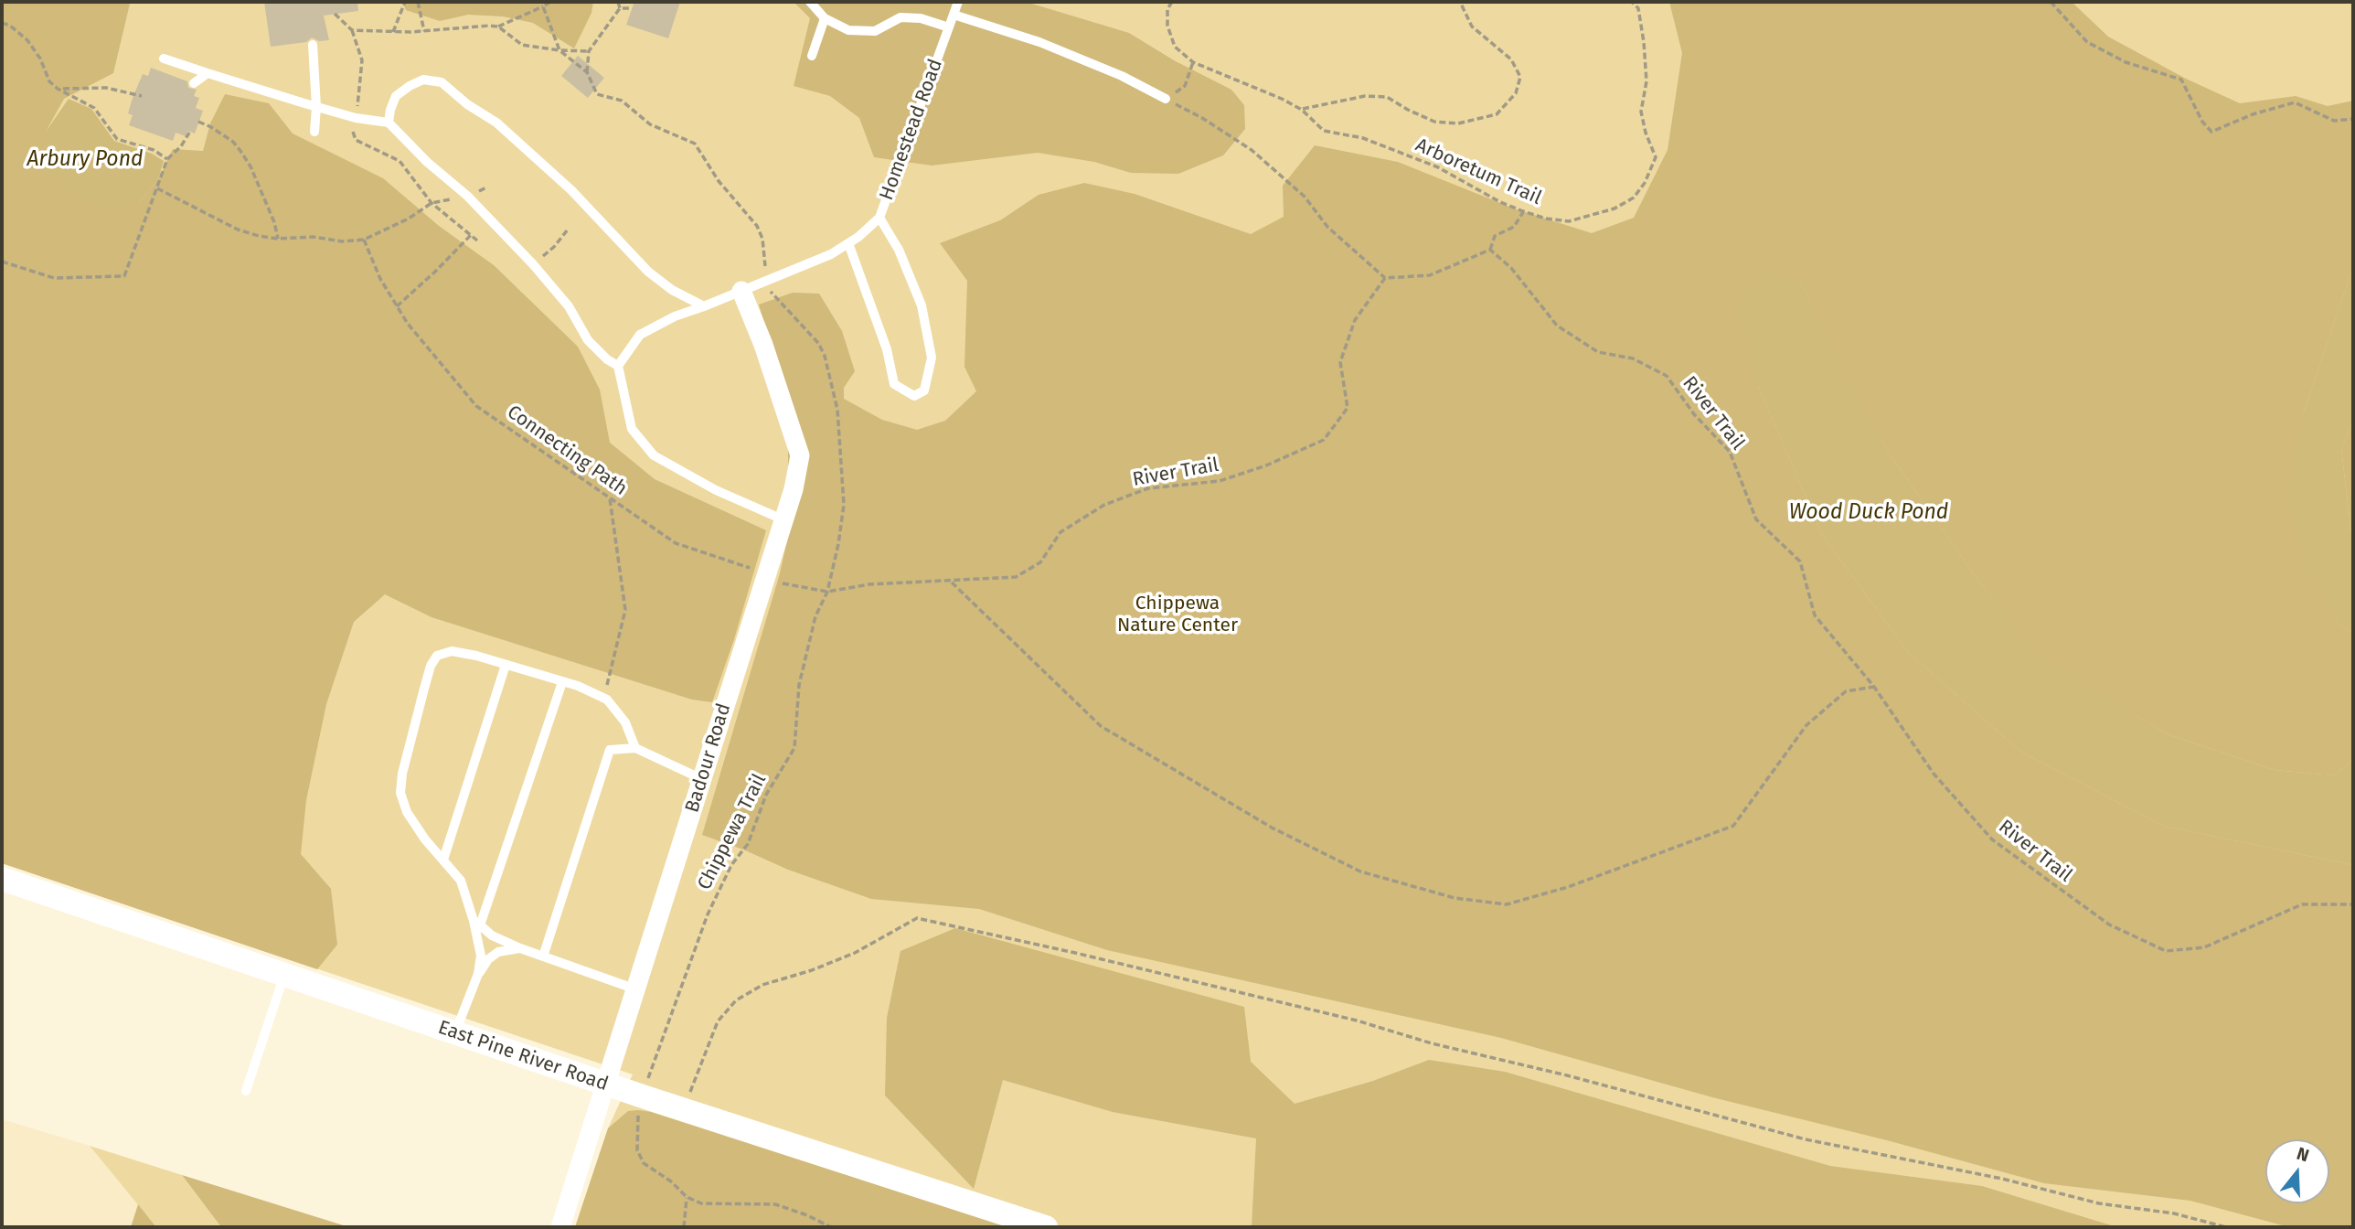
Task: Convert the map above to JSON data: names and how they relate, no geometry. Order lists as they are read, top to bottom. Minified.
{"streets":{"street":["Badour Road","East Pine River Road"],"lane":["Homestead Road"],"path":["Arboretum Trail","River Trail","Connecting Path","Chippewa Trail"]},"crossings":[["Homestead Road","Badour Road"],["River Trail","Connecting Path"],["River Trail","Chippewa Trail"],["Connecting Path","Badour Road"],["Connecting Path","Chippewa Trail"],["Badour Road","East Pine River Road"]],"water":["Arbury Pond","Wood Duck Pond"],"parks":["Chippewa Nature Center"],"north":"top"}
